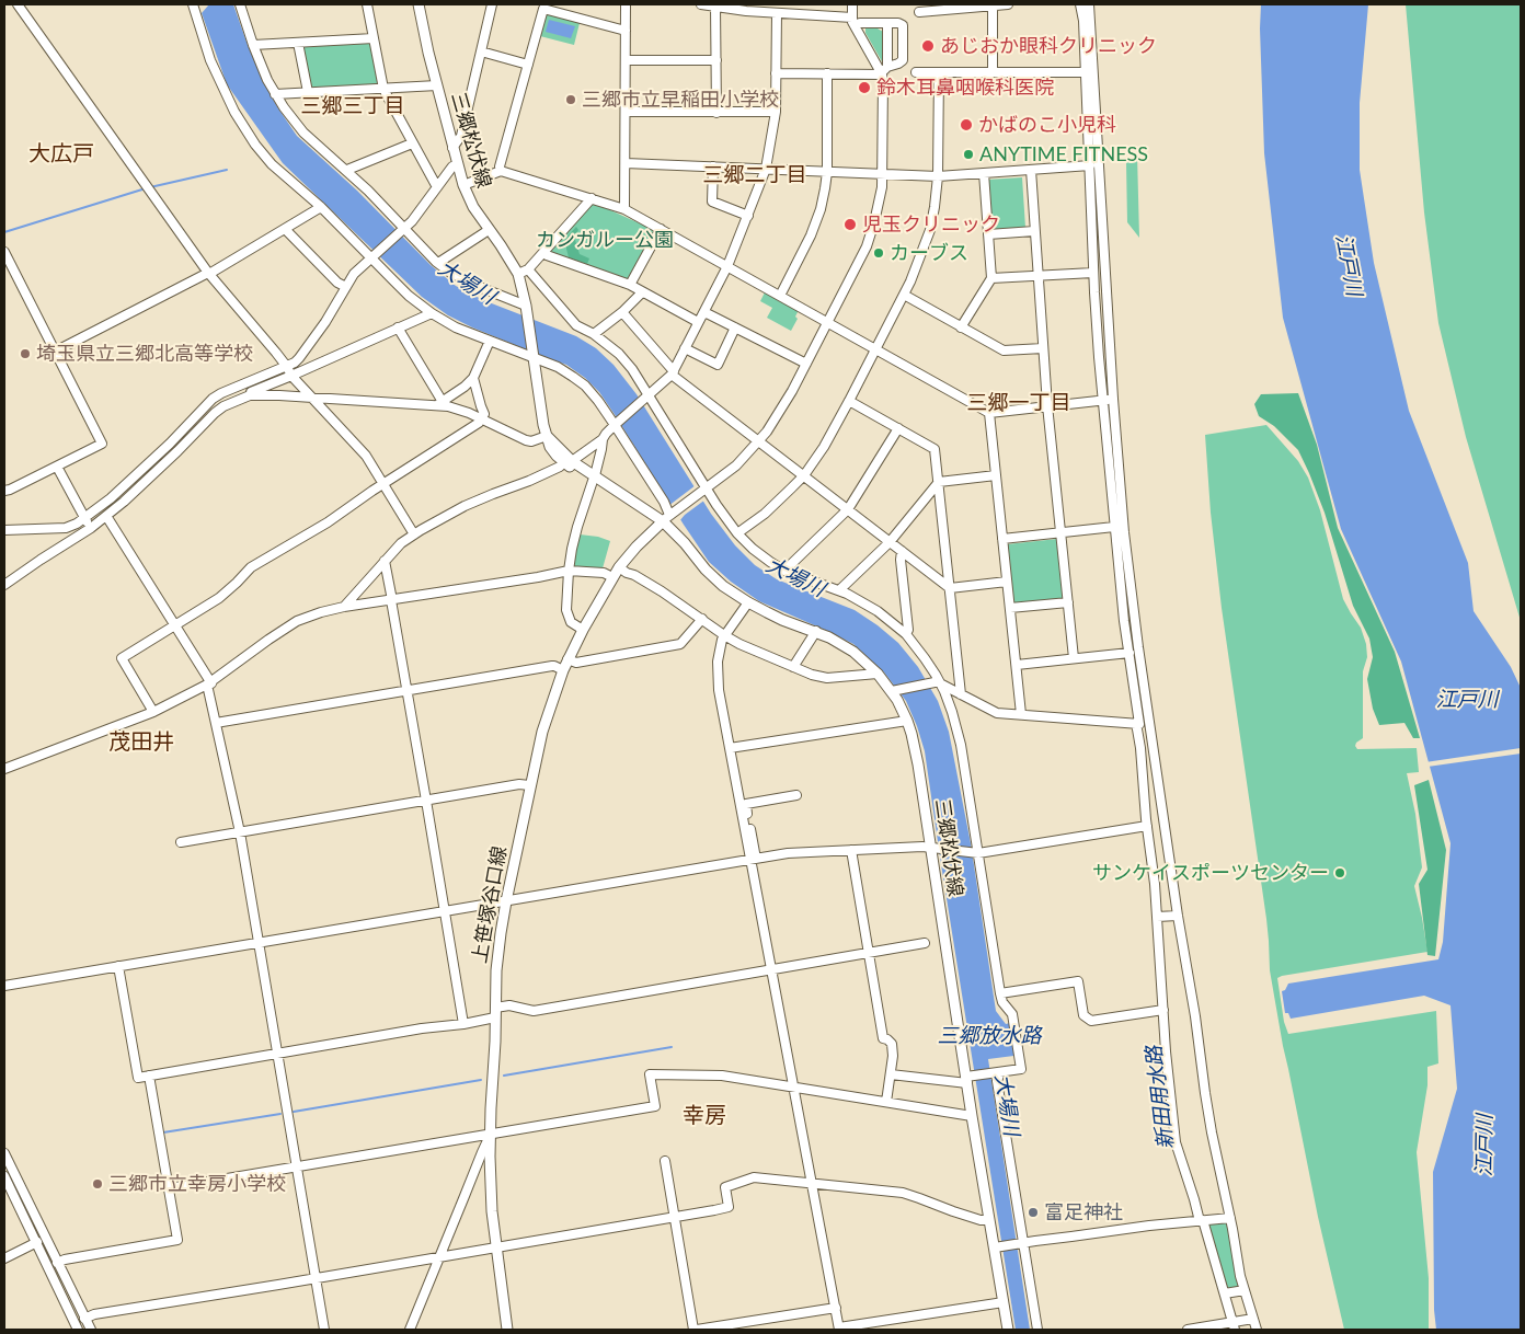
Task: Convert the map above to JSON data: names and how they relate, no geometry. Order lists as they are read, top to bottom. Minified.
{"streets":{"main road":["三郷松伏線","上笹塚谷口線"]},"crossings":[["三郷松伏線","上笹塚谷口線"]],"districts":["三郷三丁目","大広戸","三郷二丁目","三郷一丁目","茂田井","幸房"],"water":["江戸川","大場川","三郷放水路","新田用水路"],"parks":["カンガルー公園"],"places":["あじおか眼科クリニック","鈴木耳鼻咽喉科医院","三郷市立早稲田小学校","かばのこ小児科","ANYTIME FITNESS","児玉クリニック","カーブス","埼玉県立三郷北高等学校","サンケイスポーツセンター","三郷市立幸房小学校","富足神社"]}
